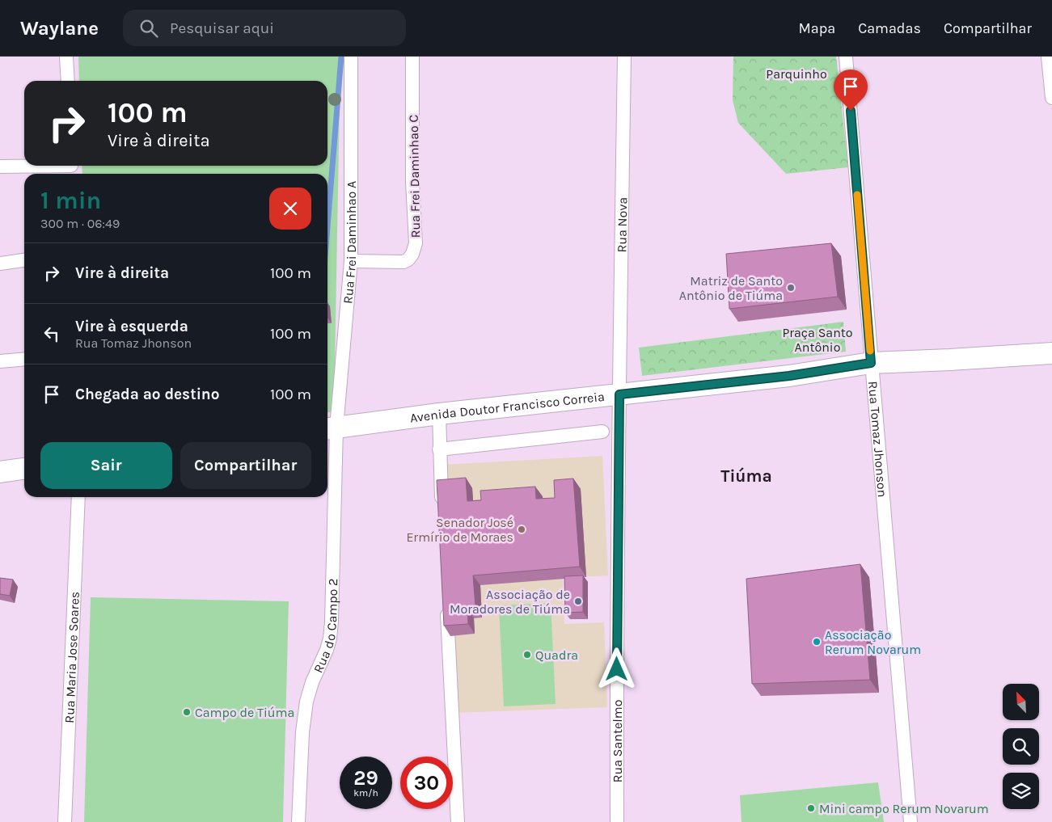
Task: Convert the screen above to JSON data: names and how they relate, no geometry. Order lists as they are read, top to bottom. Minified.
{"streets":{"main road":["Avenida Doutor Francisco Correia"],"street":["Rua Frei Daminhao C","Rua Nova","Rua Frei Daminhao A","Rua Tomaz Jhonson","Rua do Campo 2","Rua Maria Jose Soares","Rua Santelmo"]},"crossings":[["Rua Frei Daminhao C","Rua Frei Daminhao A"],["Rua Nova","Avenida Doutor Francisco Correia"],["Rua Nova","Rua Santelmo"],["Rua Frei Daminhao A","Avenida Doutor Francisco Correia"],["Rua Frei Daminhao A","Rua do Campo 2"],["Avenida Doutor Francisco Correia","Rua Tomaz Jhonson"],["Avenida Doutor Francisco Correia","Rua do Campo 2"],["Avenida Doutor Francisco Correia","Rua Santelmo"]],"districts":["Tiúma"],"parks":["Parquinho","Praça Santo Antônio"],"places":["Matriz de Santo Antônio de Tiúma","Senador José Ermírio de Moraes","Associação de Moradores de Tiúma","Associação Rerum Novarum","Quadra","Campo de Tiúma","Mini campo Rerum Novarum"],"north":"top left","page":{"header":"Waylane","search":"Pesquisar aqui","nav":["Mapa","Camadas","Compartilhar"],"turn":["100 m","Vire à direita"],"heading":["1 min","300 m · 06:49"],"list":[{"name":"Vire à direita","value":"100 m"},{"name":"Vire à esquerda","note":"Rua Tomaz Jhonson","value":"100 m"},{"name":"Chegada ao destino","value":"100 m"}],"buttons":["Sair","Compartilhar"],"speed":"29 km/h","limit":"30"}}
